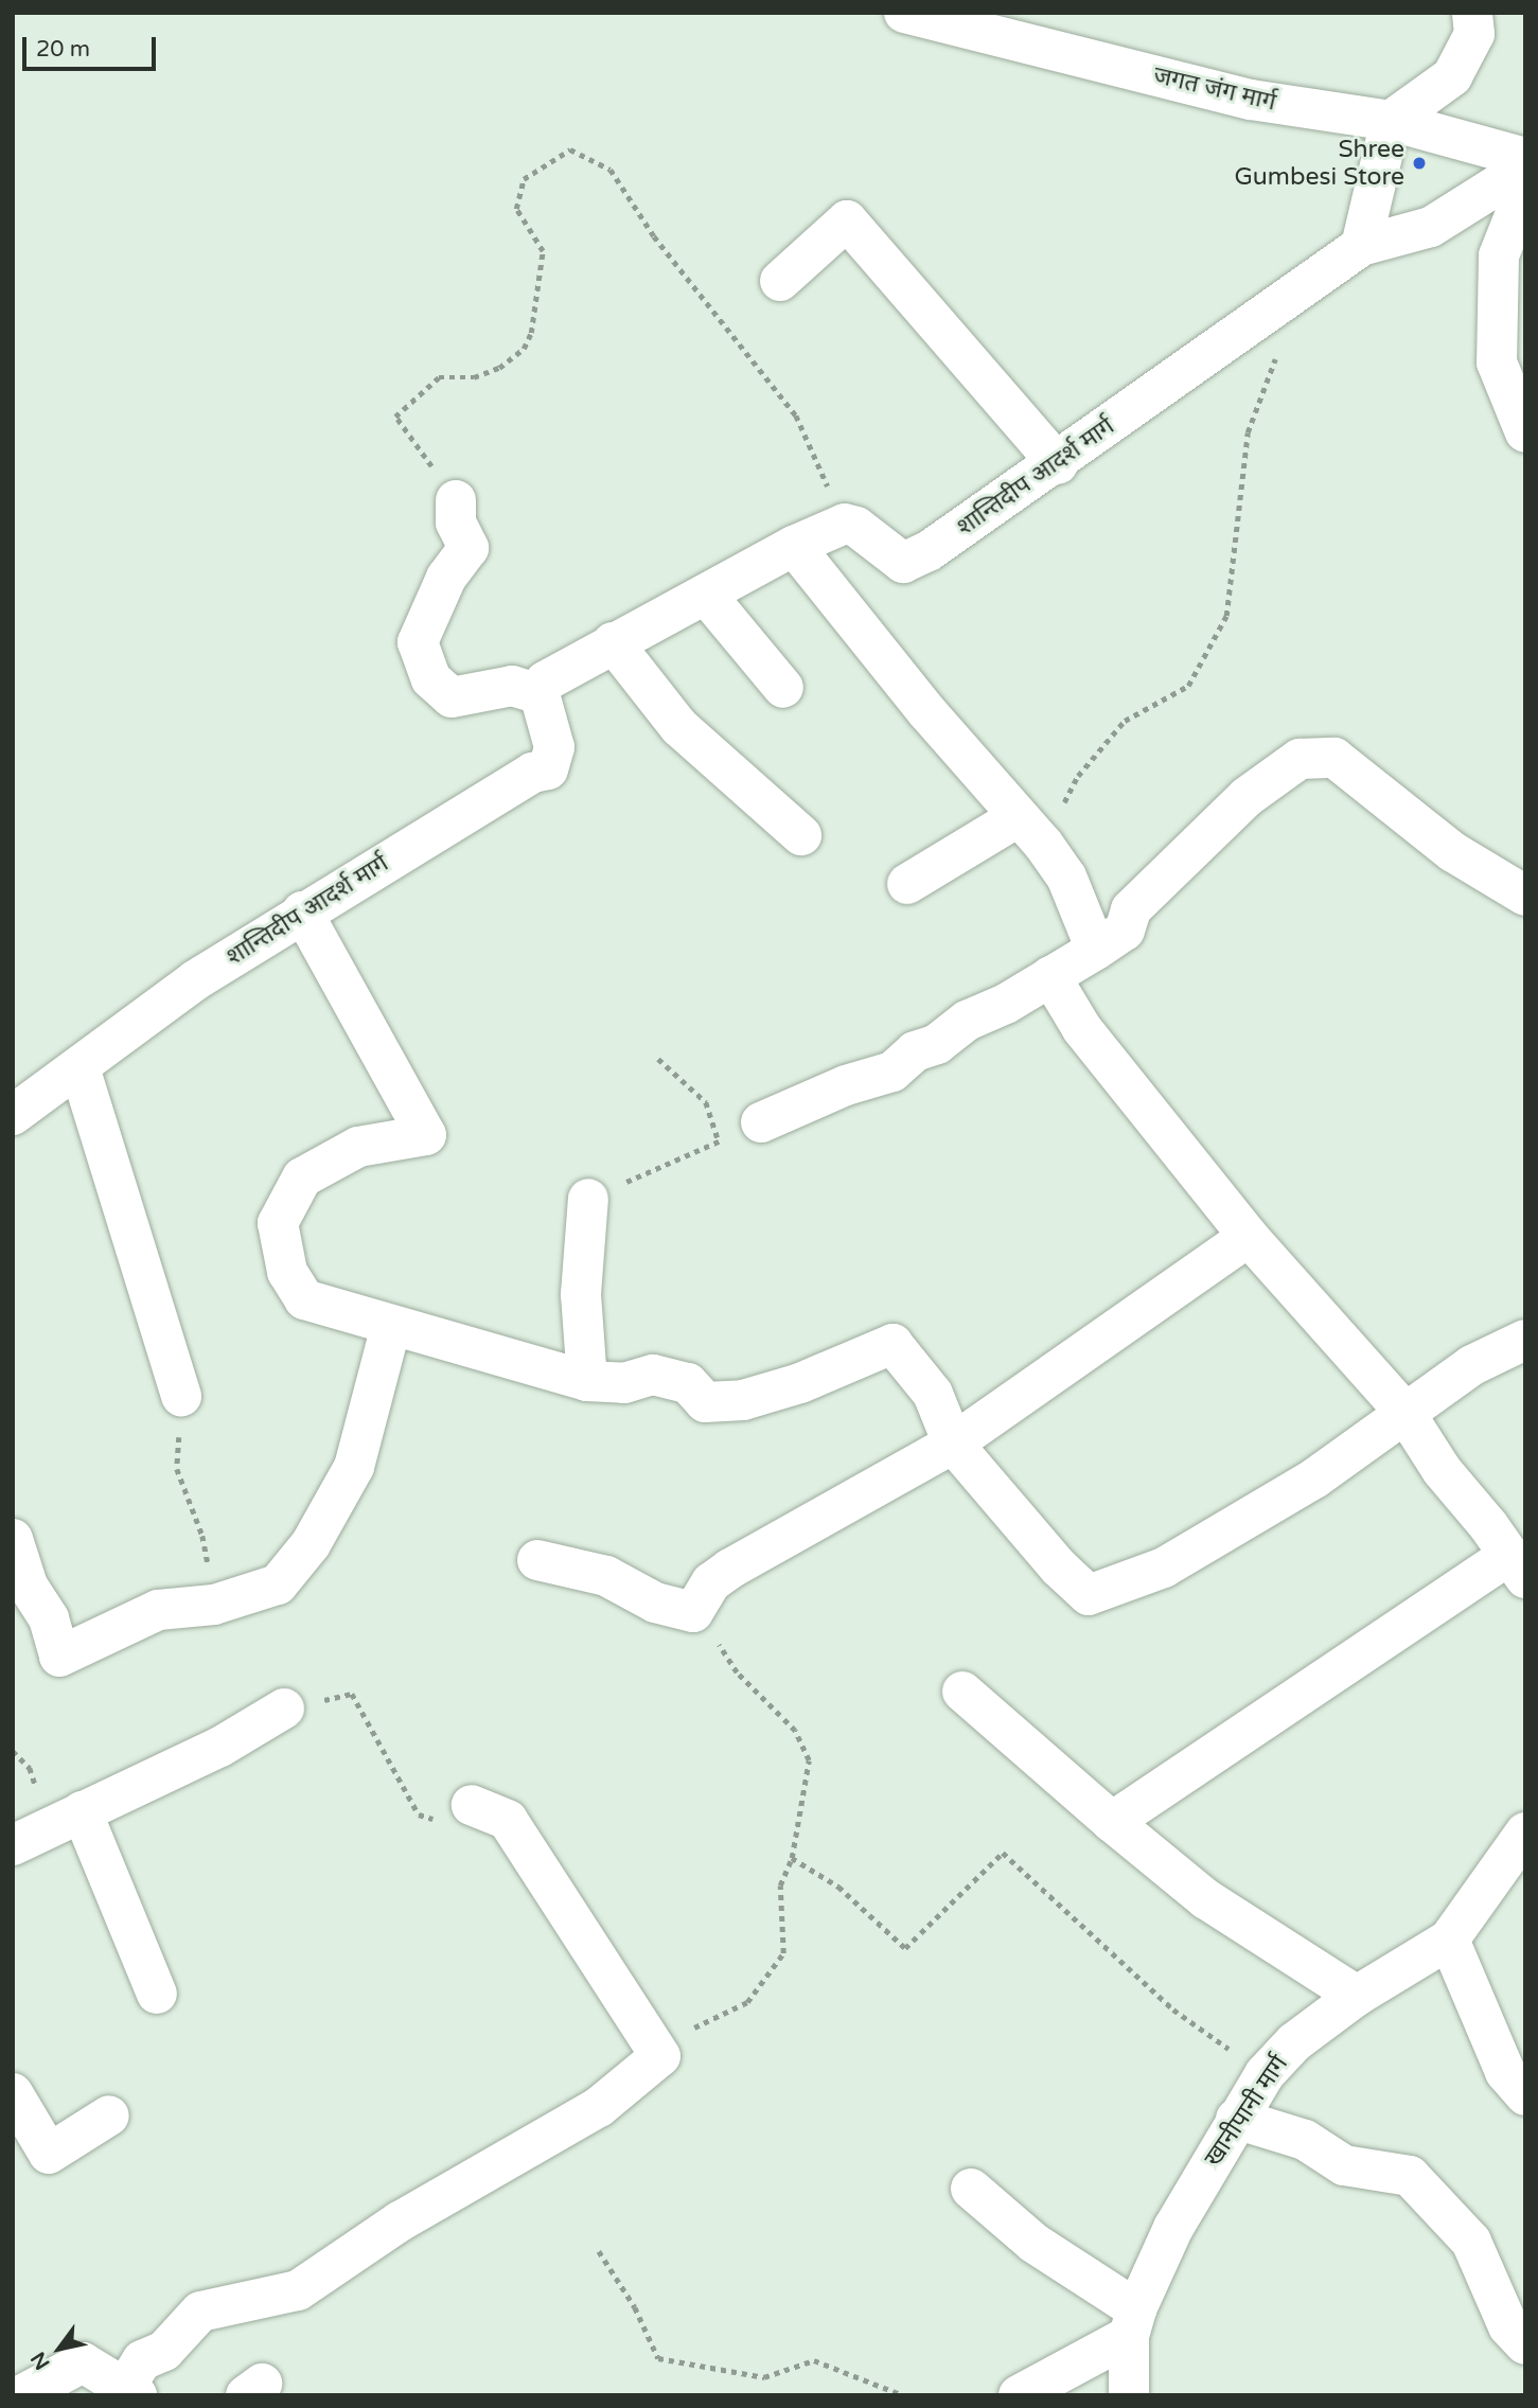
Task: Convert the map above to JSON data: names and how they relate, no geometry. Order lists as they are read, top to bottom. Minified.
{"streets":{"street":["जगत जंग मार्ग","शान्तिदीप आदर्श मार्ग","खानीपानी मार्ग"]},"places":["Shree Gumbesi Store"],"scale_bar":"20 m","north":"bottom left"}
